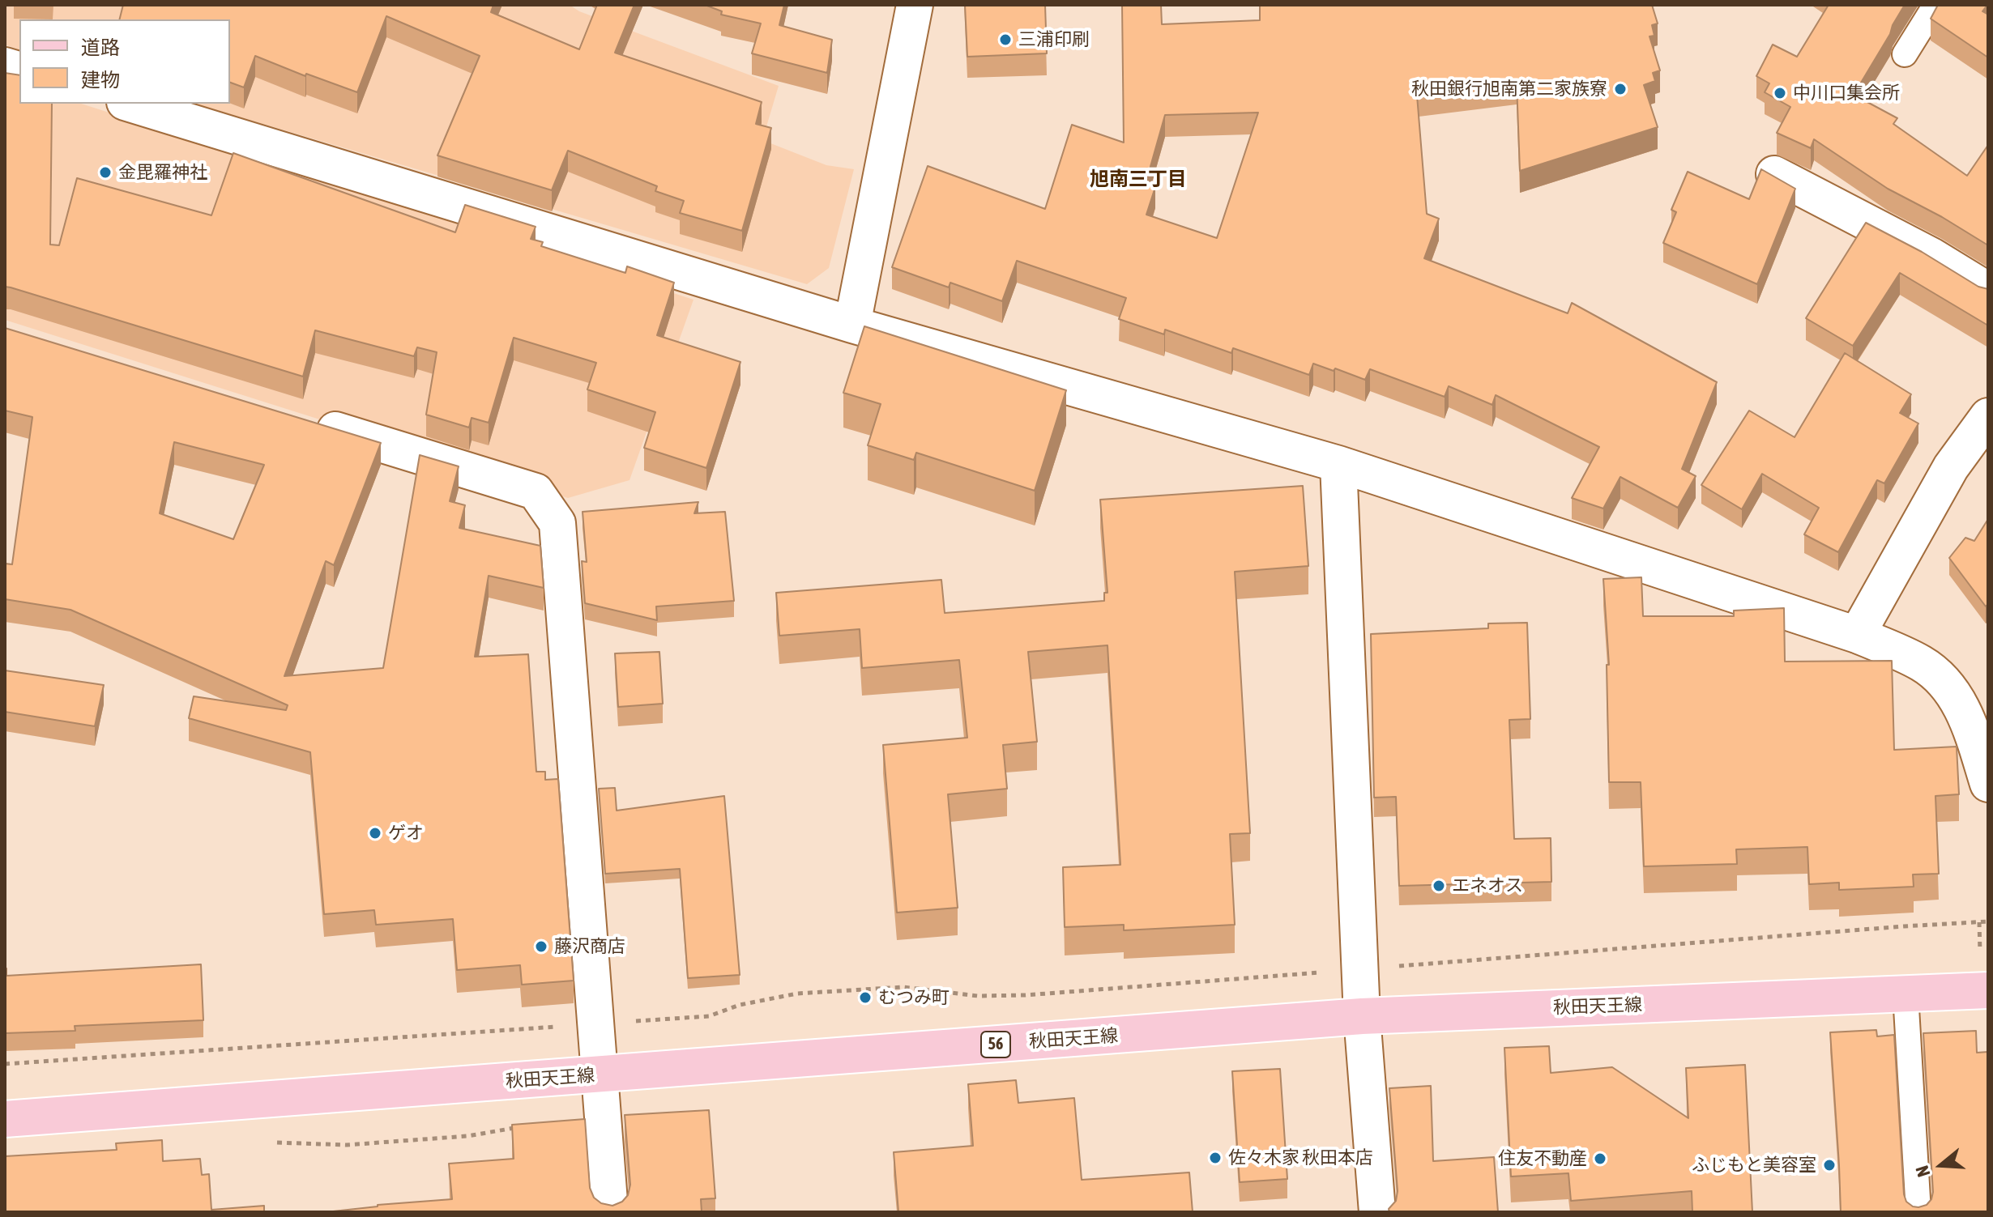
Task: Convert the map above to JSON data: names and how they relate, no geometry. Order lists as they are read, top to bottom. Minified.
{"streets":{"main road":["秋田天王線","56"]},"districts":["旭南三丁目"],"places":["三浦印刷","秋田銀行旭南第二家族寮","中川口集会所","金毘羅神社","ゲオ","エネオス","藤沢商店","むつみ町","佐々木家 秋田本店","住友不動産","ふじもと美容室"],"legend":["道路","建物"],"north":"left"}
